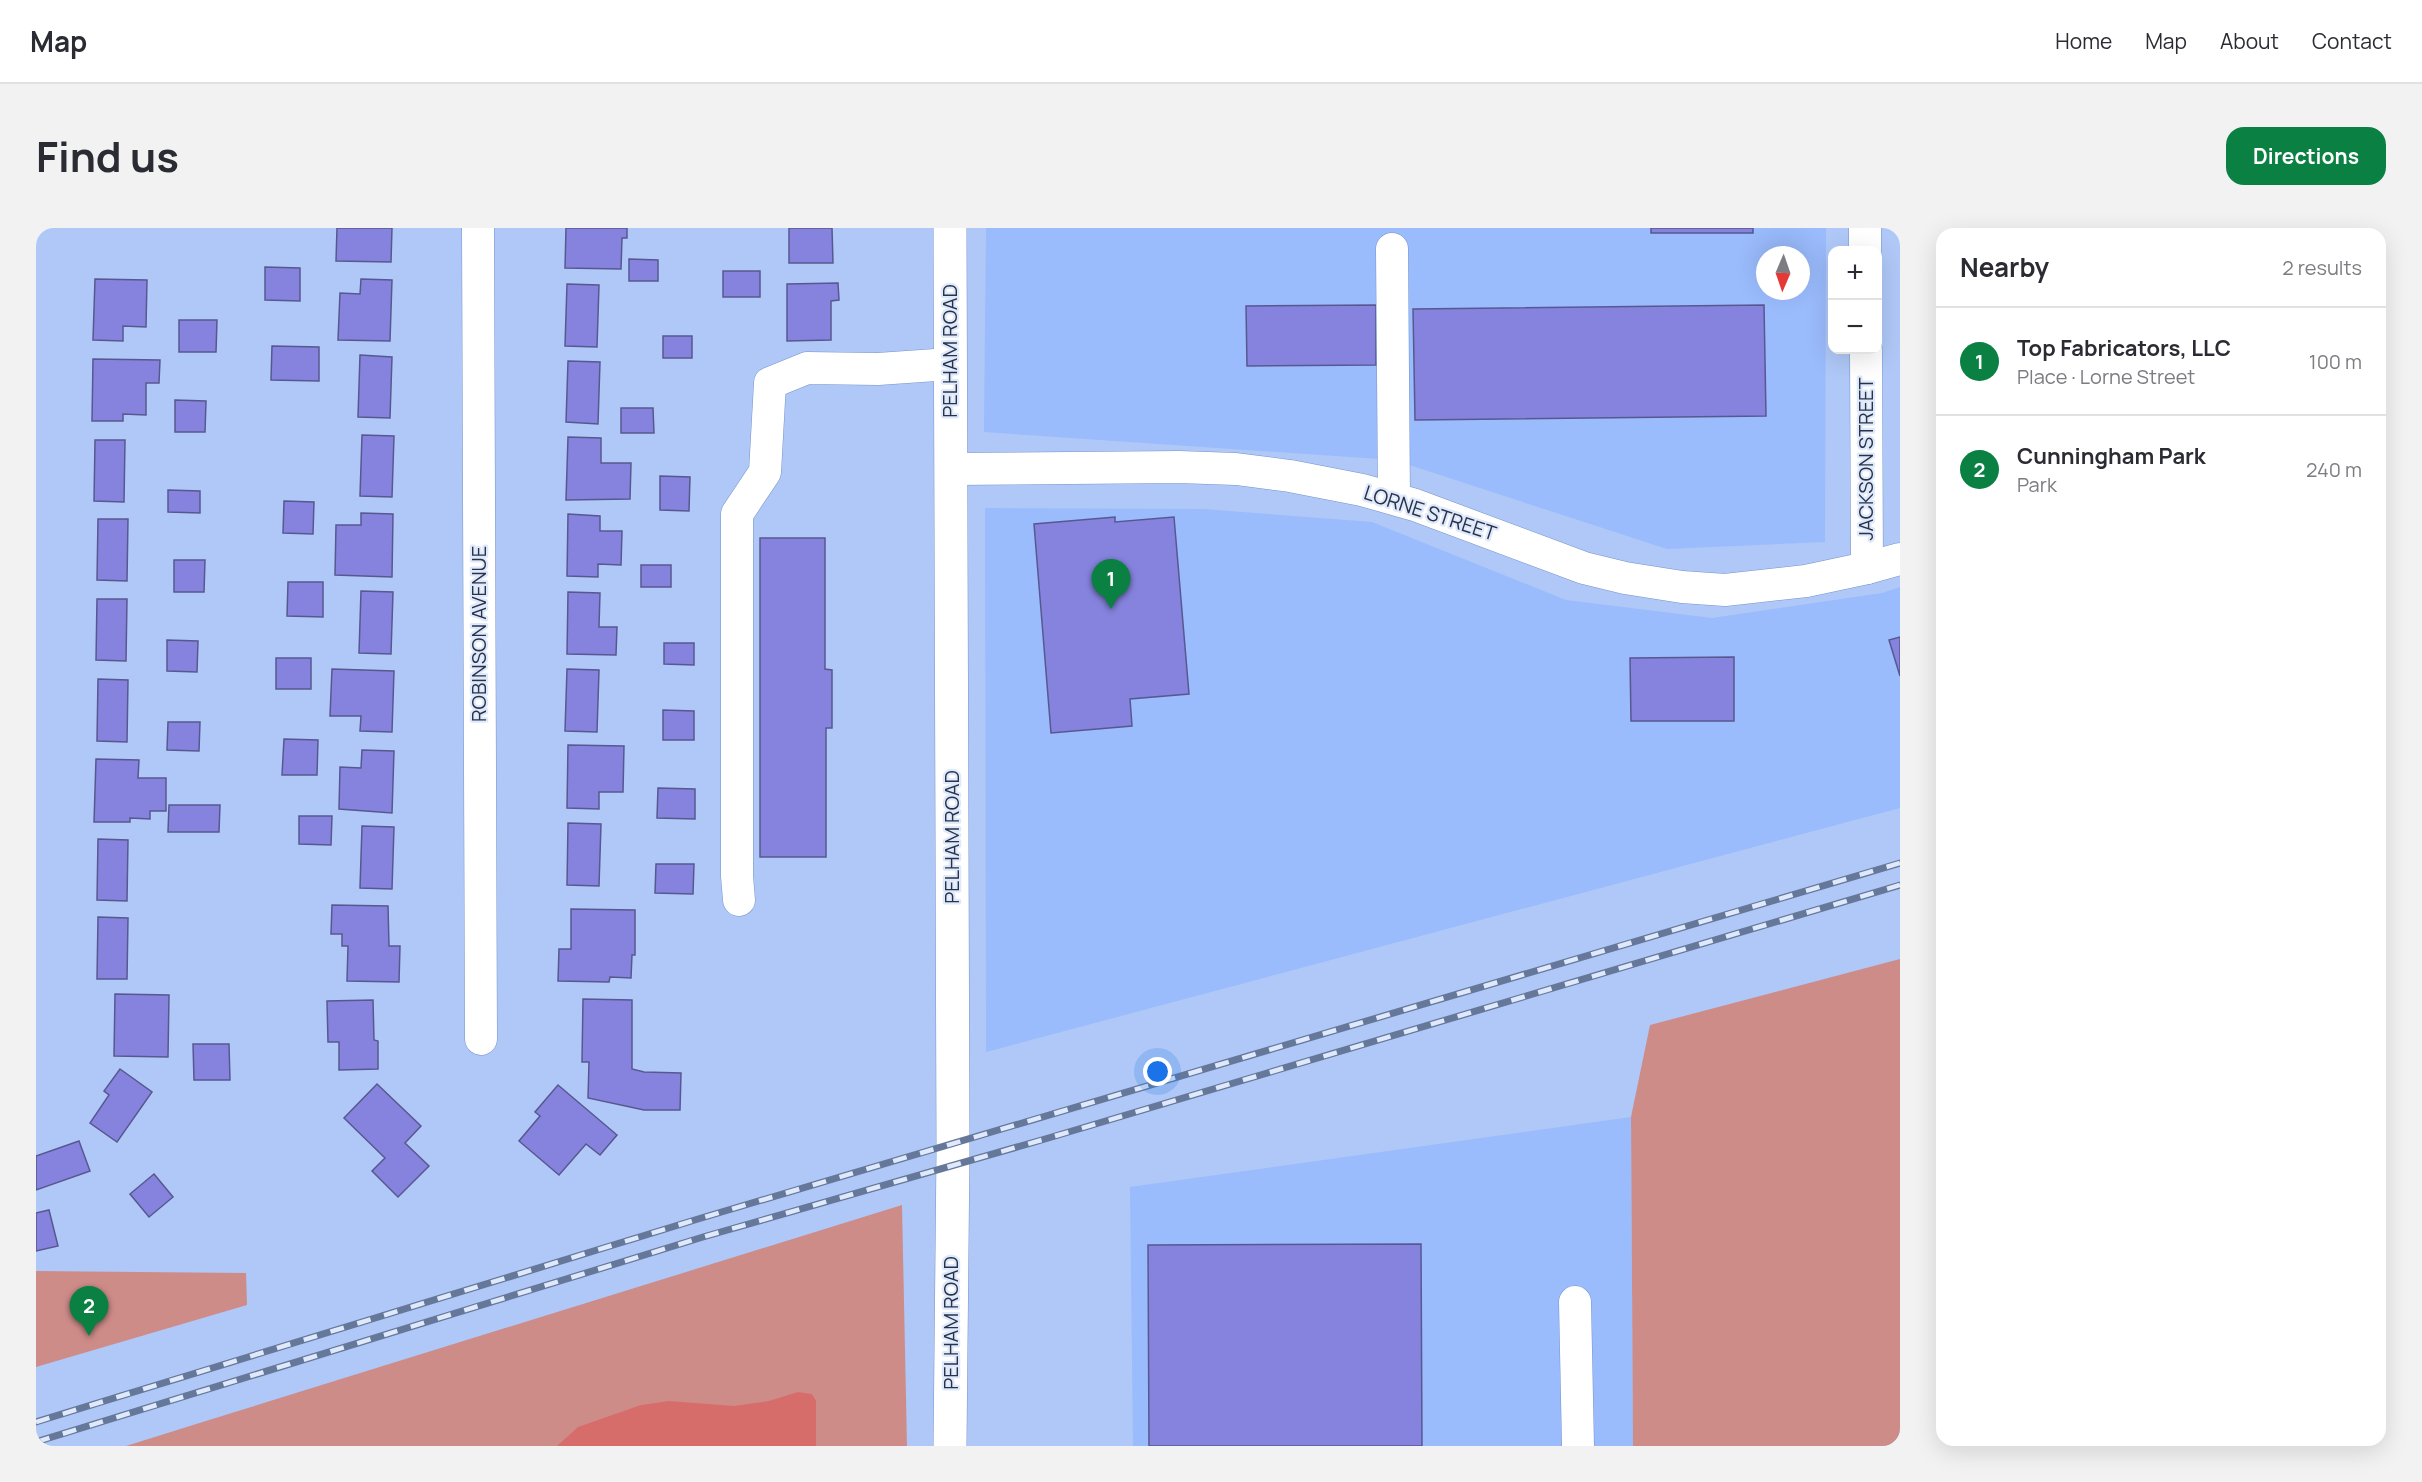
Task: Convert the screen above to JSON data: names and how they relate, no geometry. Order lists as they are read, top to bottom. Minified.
{"streets":{"main road":["PELHAM ROAD"],"street":["JACKSON STREET","LORNE STREET","ROBINSON AVENUE"]},"crossings":[["PELHAM ROAD","LORNE STREET"],["JACKSON STREET","LORNE STREET"]],"north":"bottom","page":{"header":"Map","nav":["Home","Map","About","Contact"],"title":"Find us","buttons":"Directions","heading":["Nearby","2 results"],"map_buttons":["+","−"],"list":[{"mark":"1","name":"Top Fabricators, LLC","note":"Place · Lorne Street","value":"100 m"},{"mark":"2","name":"Cunningham Park","note":"Park","value":"240 m"}],"pins":["1","2"]}}
